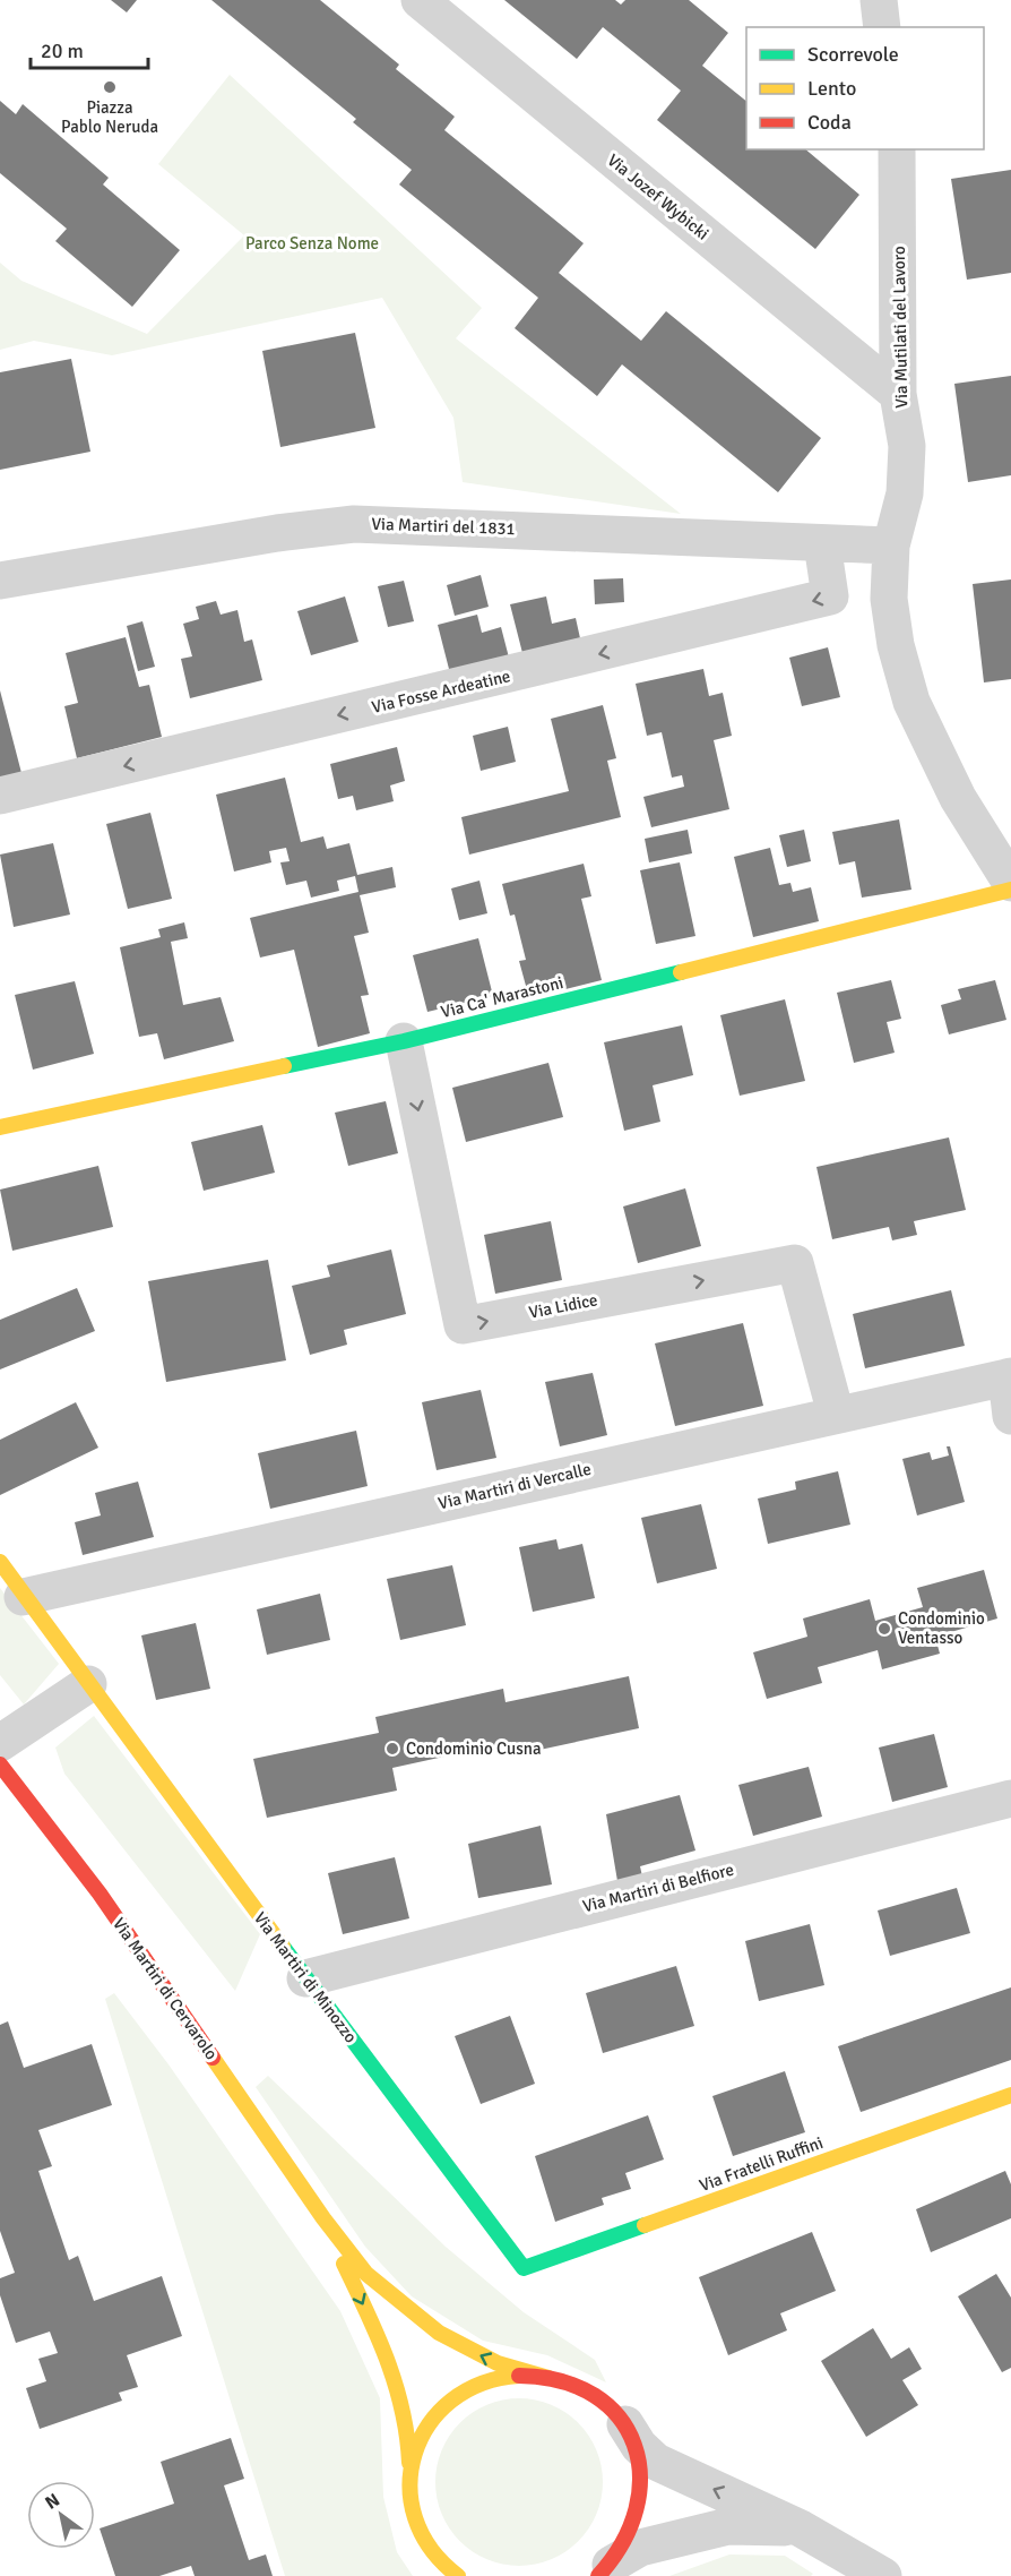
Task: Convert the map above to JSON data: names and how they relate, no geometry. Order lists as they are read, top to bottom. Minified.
{"streets":{"street":["Via Jozef Wybicki","Via Mutilati del Lavoro","Via Martiri del 1831","Via Fosse Ardeatine","Via Ca' Marastoni","Via Lidice","Via Martiri di Vercalle","Via Martiri di Belfiore","Via Martiri di Minozzo","Via Martiri di Cervarolo","Via Fratelli Ruffini"]},"crossings":[["Via Jozef Wybicki","Via Mutilati del Lavoro"],["Via Mutilati del Lavoro","Via Martiri del 1831"],["Via Martiri del 1831","Via Fosse Ardeatine"],["Via Ca' Marastoni","Via Lidice"],["Via Lidice","Via Martiri di Vercalle"],["Via Martiri di Vercalle","Via Martiri di Minozzo"],["Via Martiri di Belfiore","Via Martiri di Minozzo"],["Via Martiri di Minozzo","Via Fratelli Ruffini"]],"one_way":["Via Fosse Ardeatine"],"parks":["Parco Senza Nome"],"places":["Piazza Pablo Neruda","Condominio Ventasso","Condominio Cusna"],"legend":["Scorrevole","Lento","Coda"],"scale_bar":"20 m","north":"top left"}
